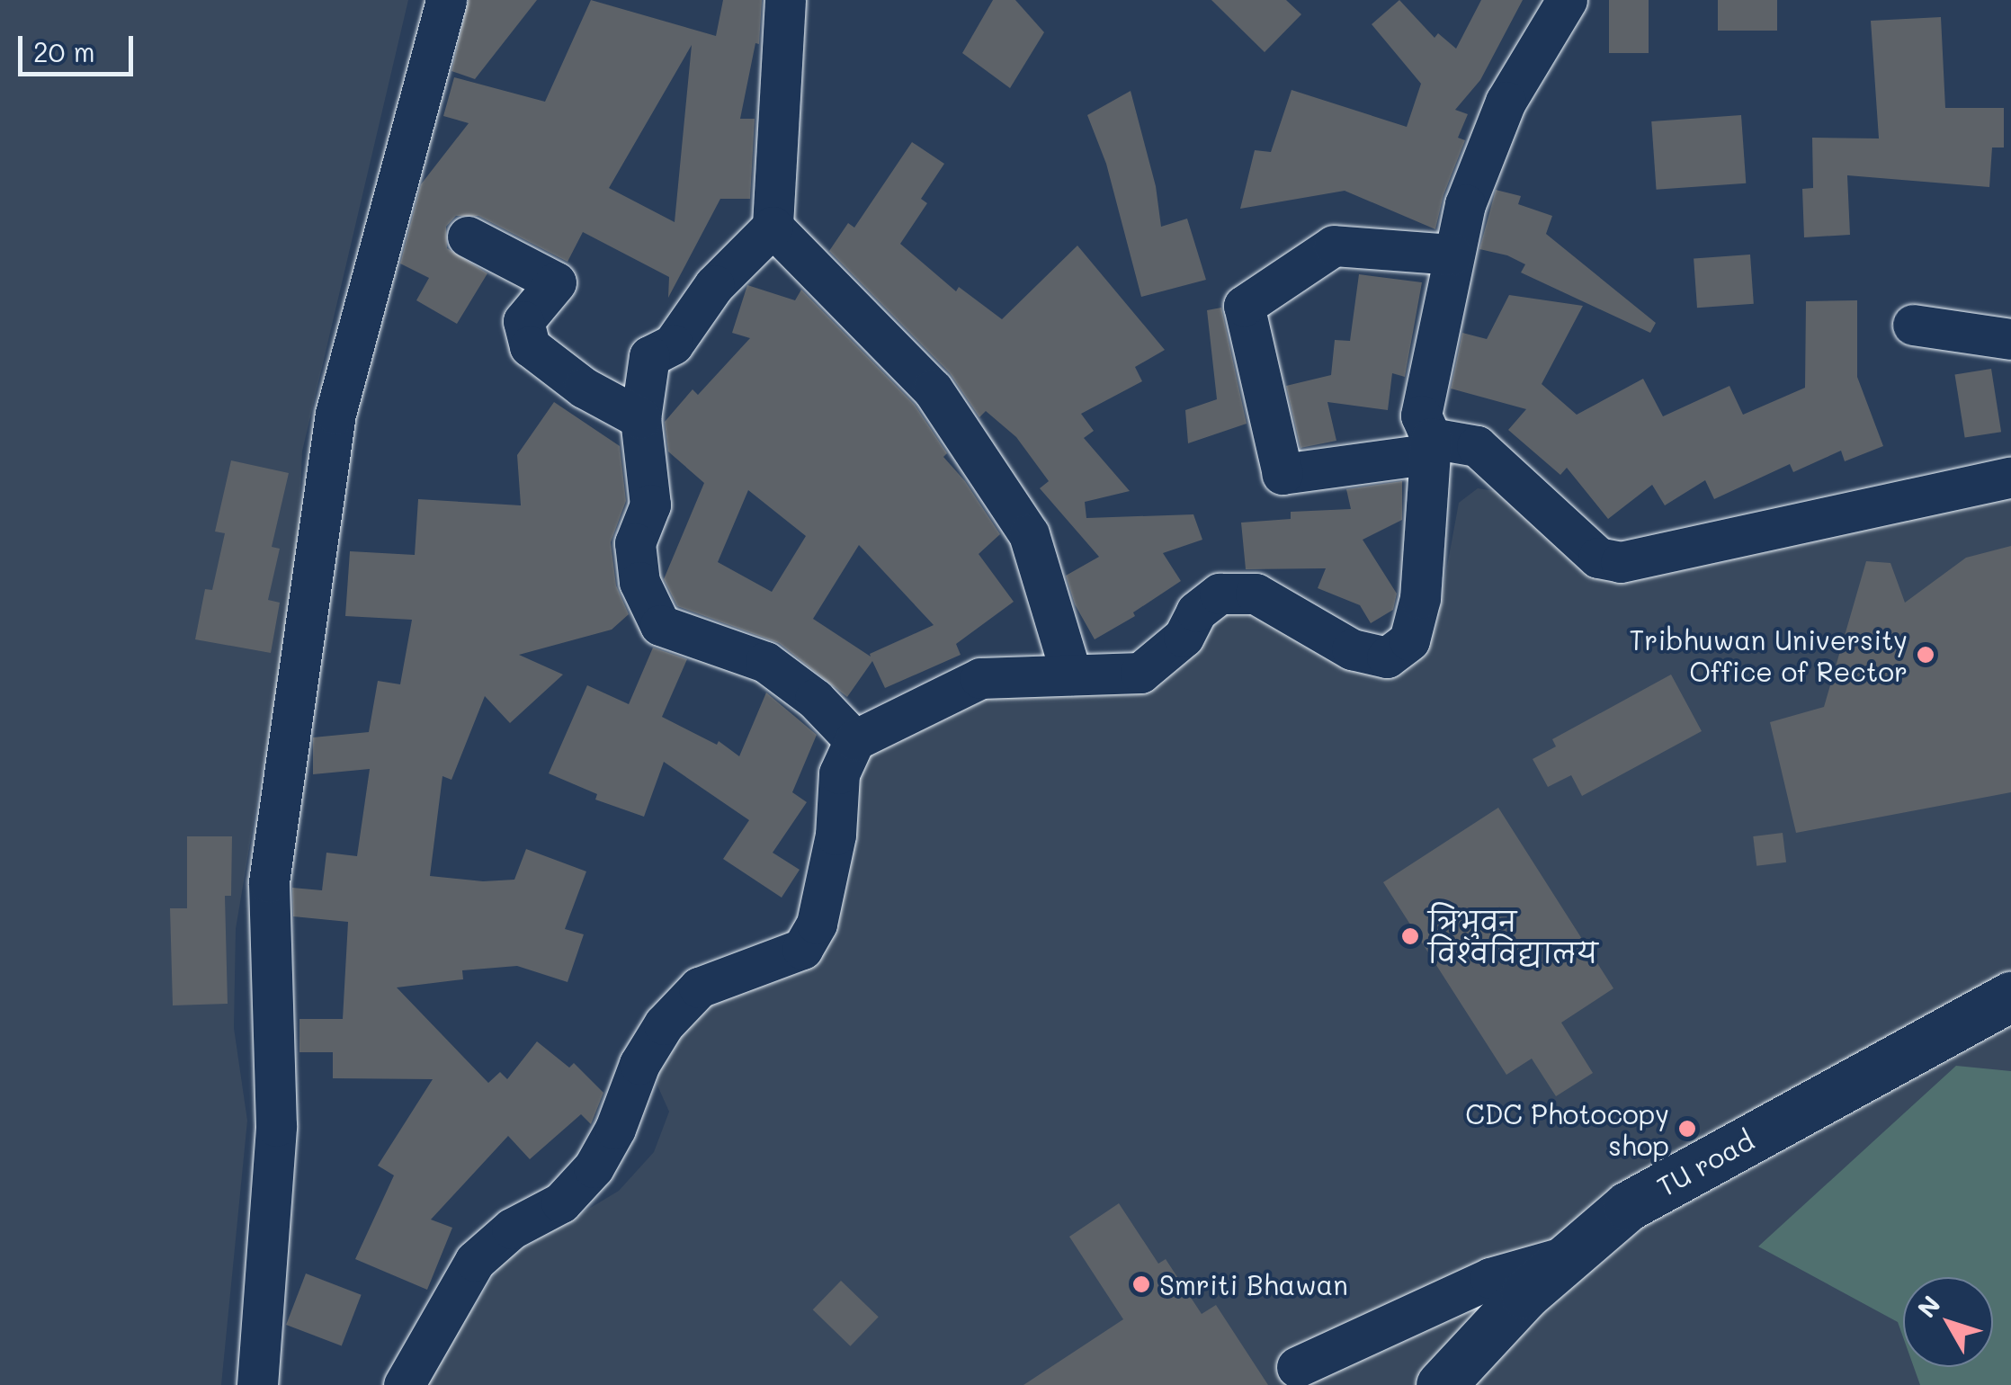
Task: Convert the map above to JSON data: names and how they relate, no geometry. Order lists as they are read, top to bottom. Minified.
{"streets":{"street":["TU road"]},"places":["Tribhuwan University Office of Rector","त्रिभुवन विश्वविद्यालय","CDC Photocopy shop","Smriti Bhawan"],"scale_bar":"20 m","north":"top left"}
